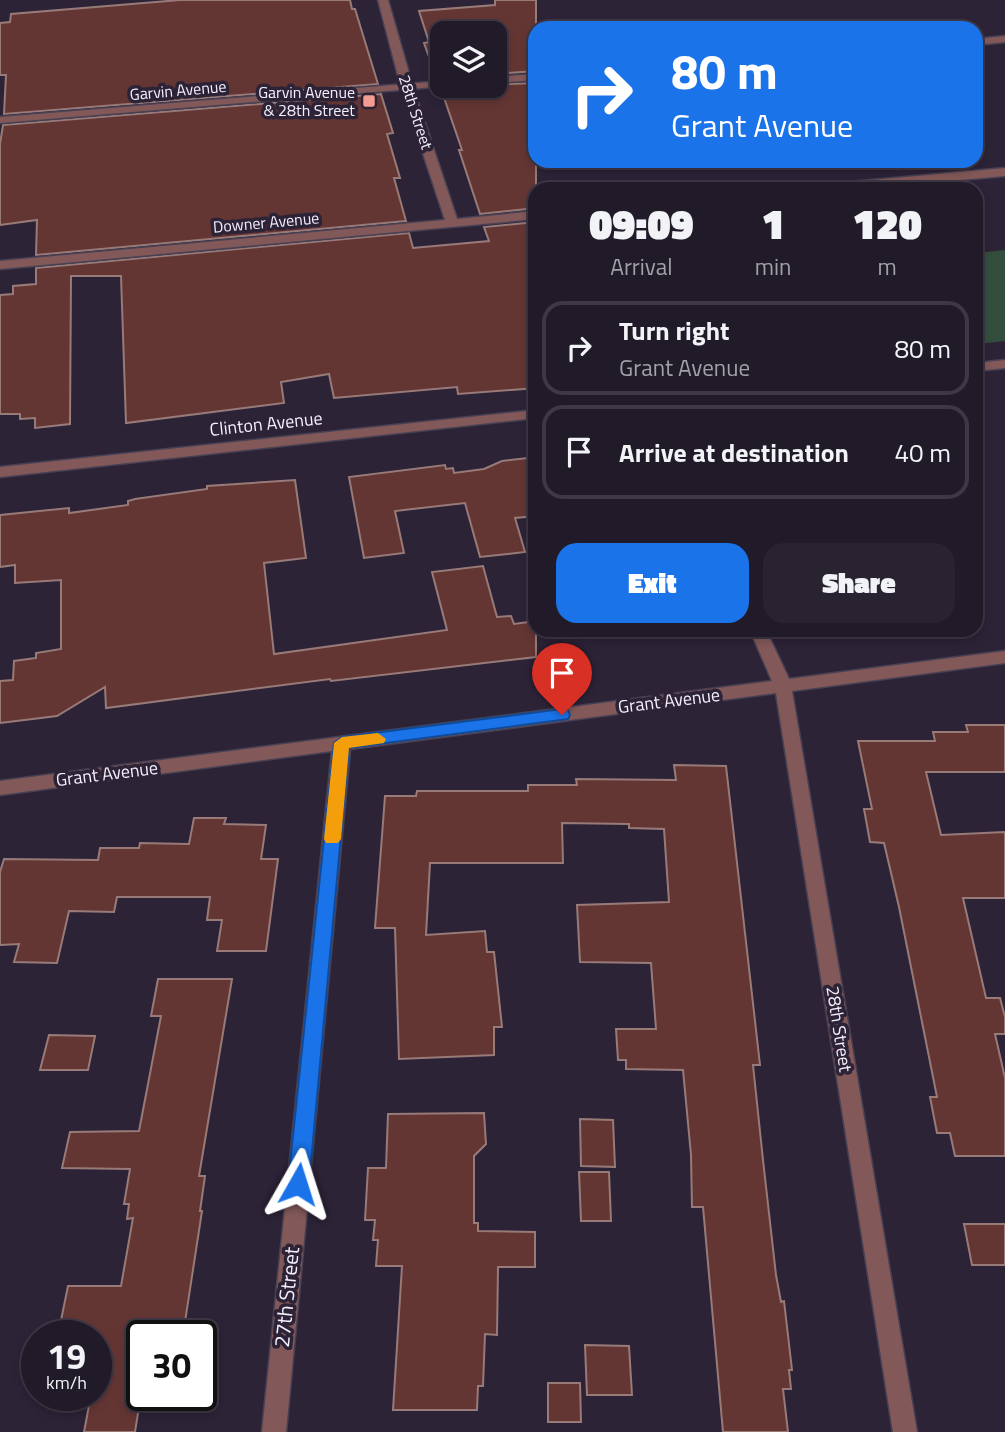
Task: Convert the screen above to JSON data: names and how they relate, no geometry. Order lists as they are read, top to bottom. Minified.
{"streets":{"street":["Garvin Avenue","28th Street","Downer Avenue","Clinton Avenue","Grant Avenue","27th Street"]},"crossings":[["Garvin Avenue","28th Street"],["28th Street","Downer Avenue"],["28th Street","Grant Avenue"],["Grant Avenue","27th Street"]],"places":{"transit":["Garvin Avenue & 28th Street"]},"page":{"turn":["80 m","Grant Avenue"],"eta":["09:09","Arrival","1","min","120","m"],"list":[{"name":"Turn right","note":"Grant Avenue","value":"80 m"},{"name":"Arrive at destination","value":"40 m"}],"buttons":["Exit","Share"],"speed":"19 km/h","limit":"30"}}
